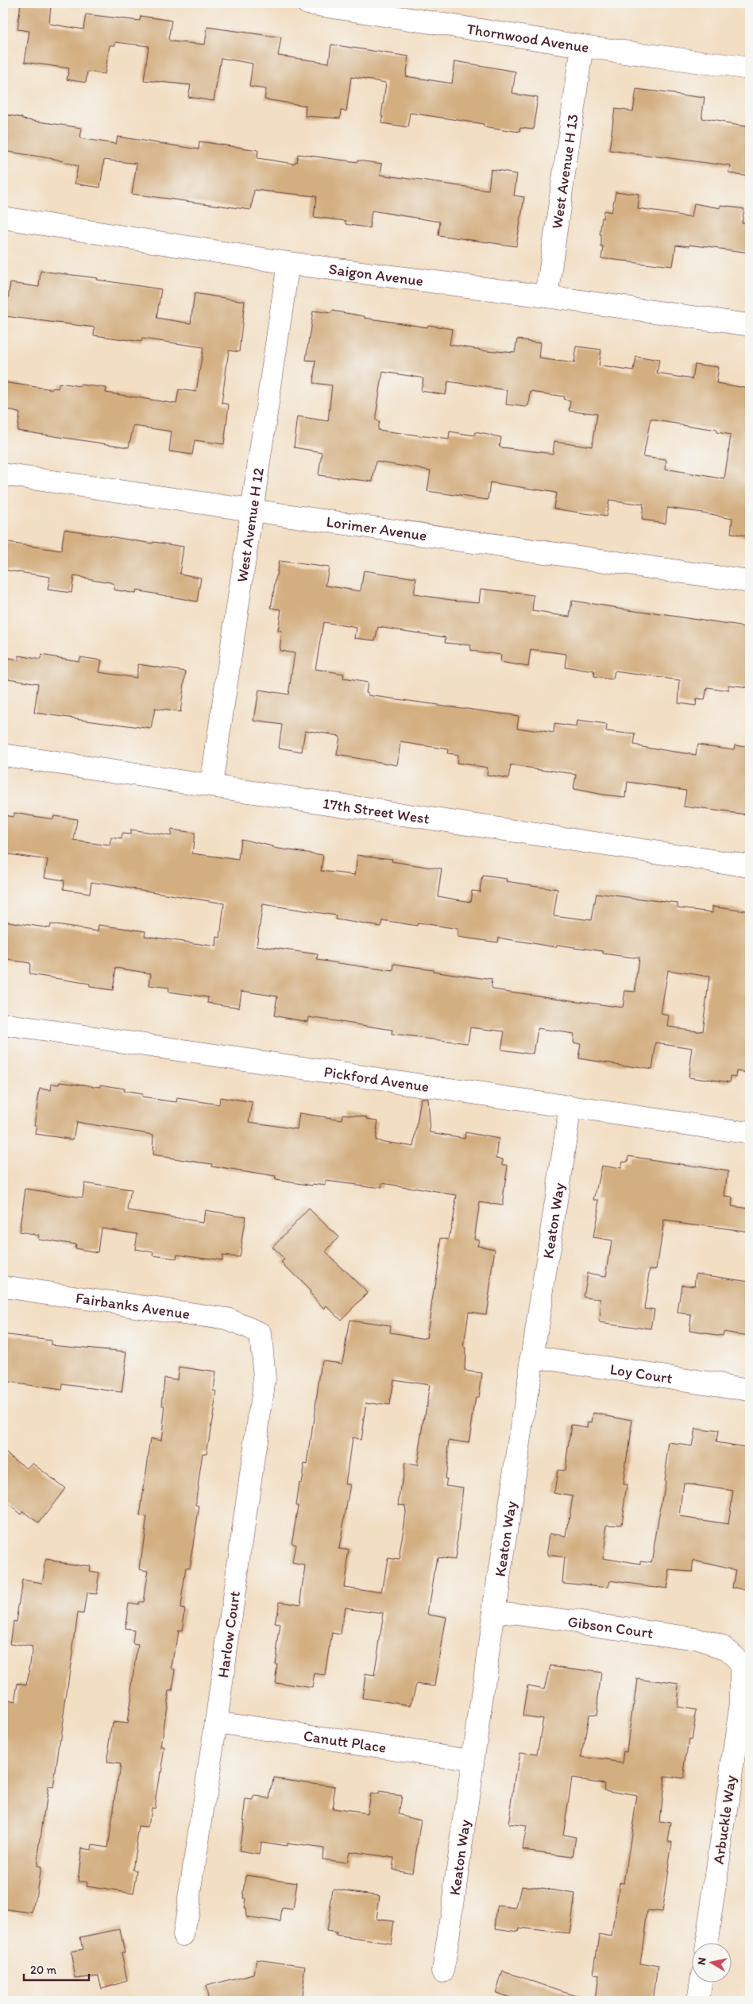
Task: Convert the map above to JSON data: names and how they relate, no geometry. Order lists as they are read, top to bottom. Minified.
{"streets":{"street":["Thornwood Avenue","West Avenue H 13","Saigon Avenue","West Avenue H 12","Lorimer Avenue","17th Street West","Pickford Avenue","Keaton Way","Fairbanks Avenue","Loy Court","Gibson Court","Harlow Court","Canutt Place","Arbuckle Way"]},"crossings":[["Thornwood Avenue","West Avenue H 13"],["West Avenue H 13","Saigon Avenue"],["Saigon Avenue","West Avenue H 12"],["West Avenue H 12","Lorimer Avenue"],["West Avenue H 12","17th Street West"],["Pickford Avenue","Keaton Way"],["Keaton Way","Loy Court"],["Keaton Way","Gibson Court"],["Keaton Way","Canutt Place"],["Fairbanks Avenue","Harlow Court"],["Gibson Court","Arbuckle Way"],["Harlow Court","Canutt Place"]],"scale_bar":"20 m","north":"left"}
